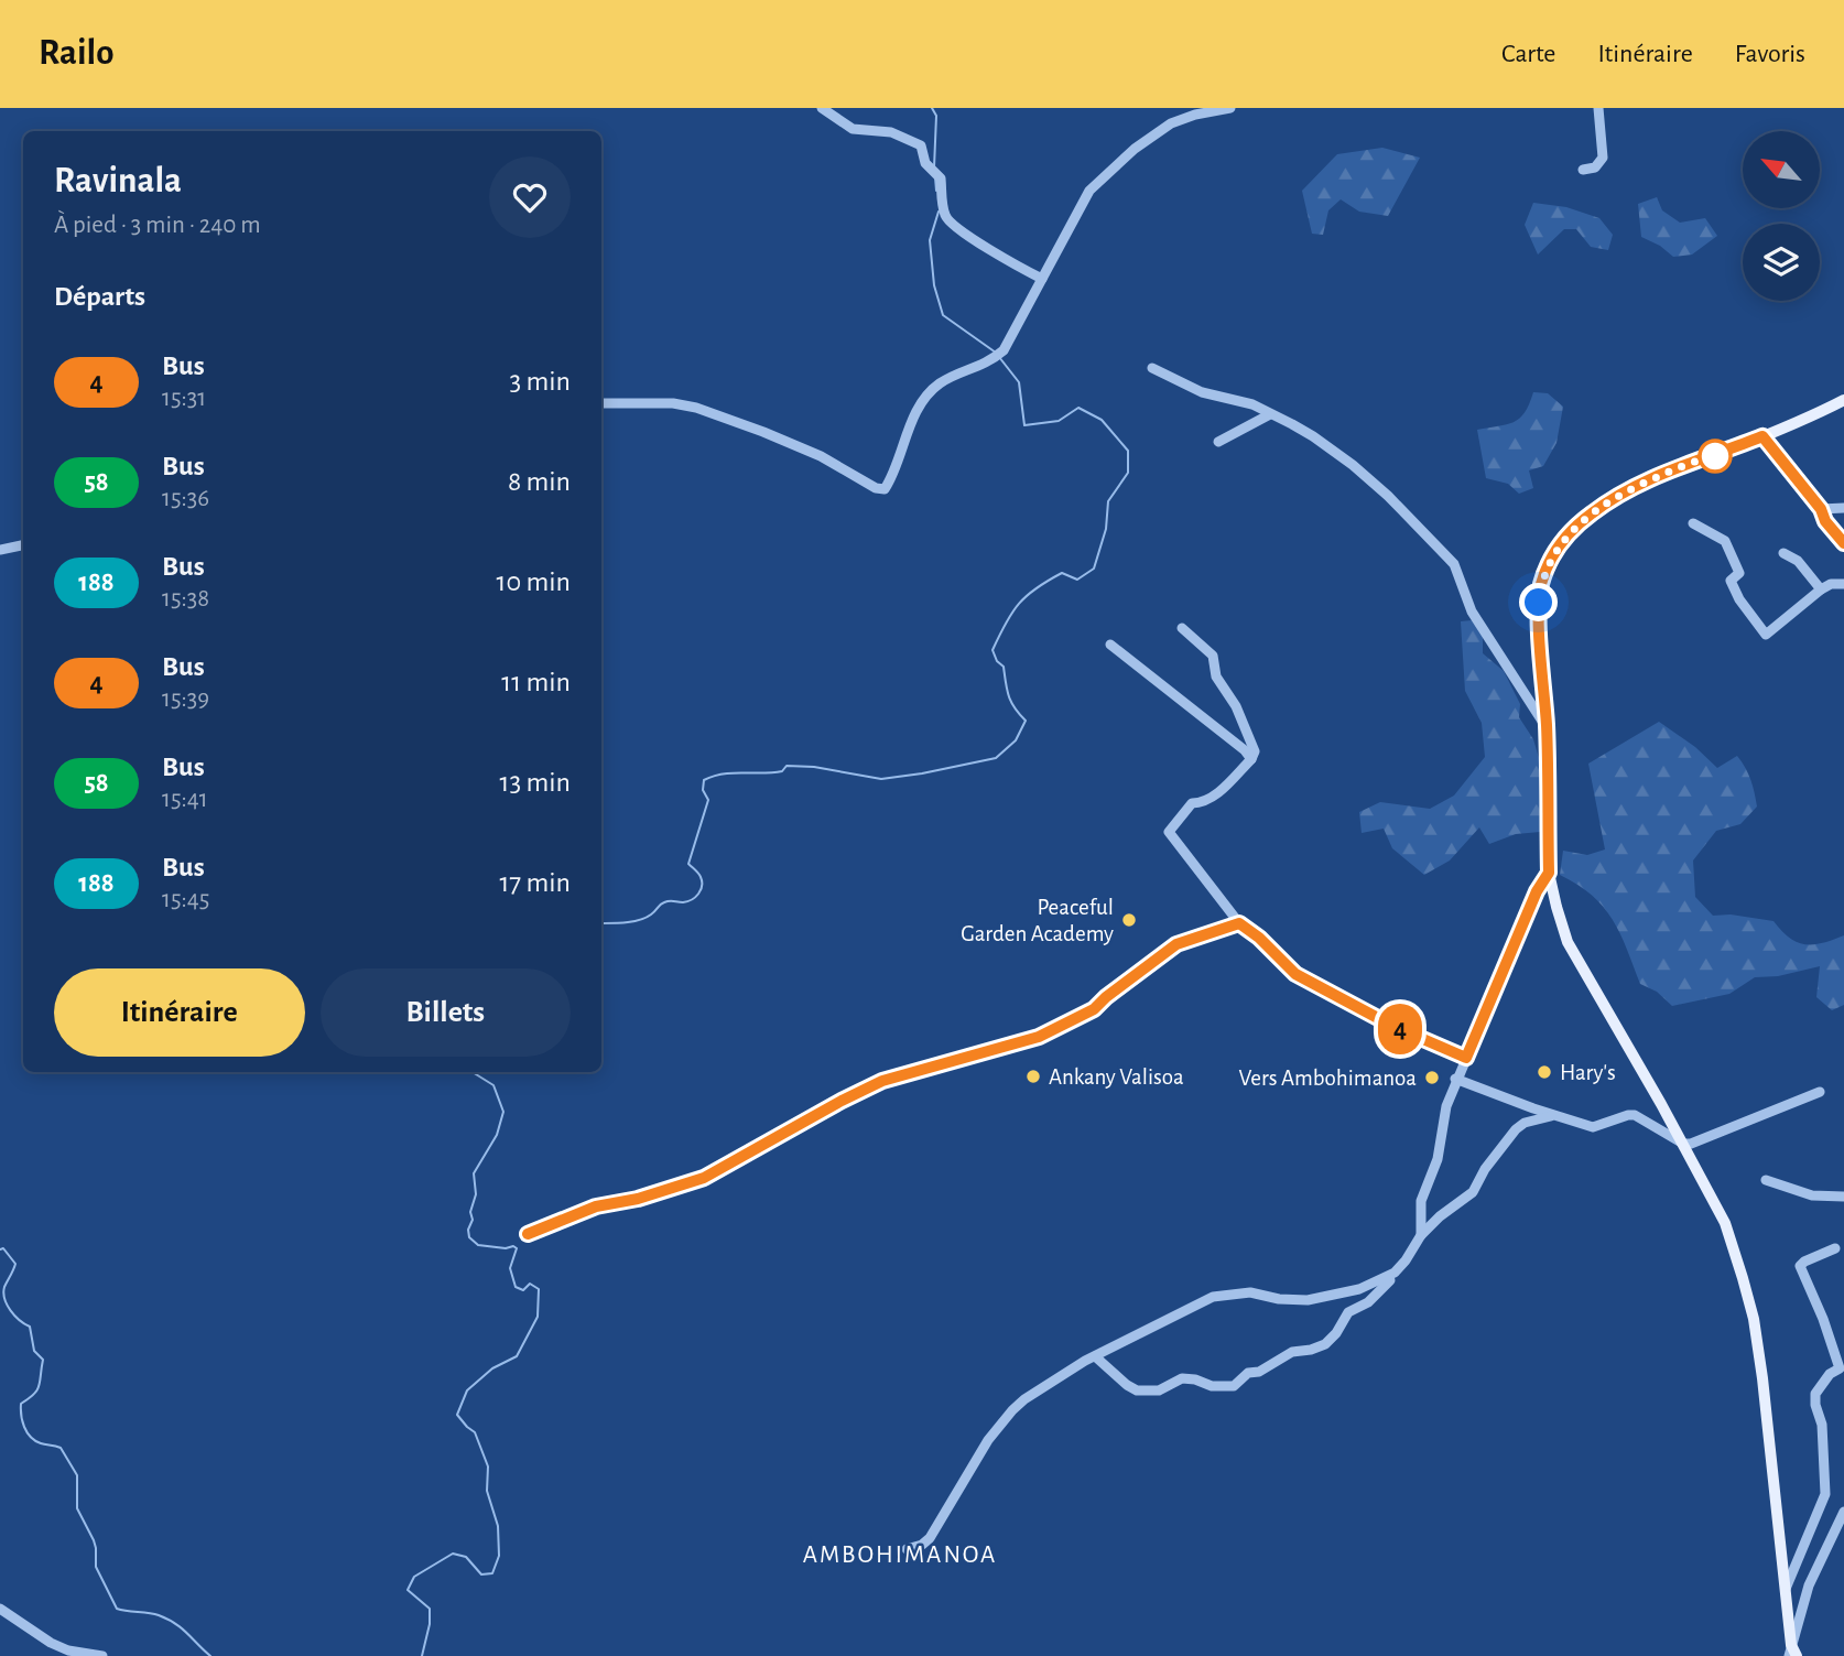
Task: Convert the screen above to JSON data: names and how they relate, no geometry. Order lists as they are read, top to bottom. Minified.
{"districts":["AMBOHIMANOA"],"places":["Peaceful Garden Academy","Hary's","Ankany Valisoa","Vers Ambohimanoa"],"lines":["bus line 4"],"north":"top left","page":{"header":"Railo","nav":["Carte","Itinéraire","Favoris"],"on_map":"4","heading":[["Ravinala","À pied · 3 min · 240 m"],"Départs"],"list":[{"mark":"4","name":"Bus","note":"15:31","value":"3 min"},{"mark":"58","name":"Bus","note":"15:36","value":"8 min"},{"mark":"188","name":"Bus","note":"15:38","value":"10 min"},{"mark":"4","name":"Bus","note":"15:39","value":"11 min"},{"mark":"58","name":"Bus","note":"15:41","value":"13 min"},{"mark":"188","name":"Bus","note":"15:45","value":"17 min"}],"buttons":["Itinéraire","Billets"]}}
